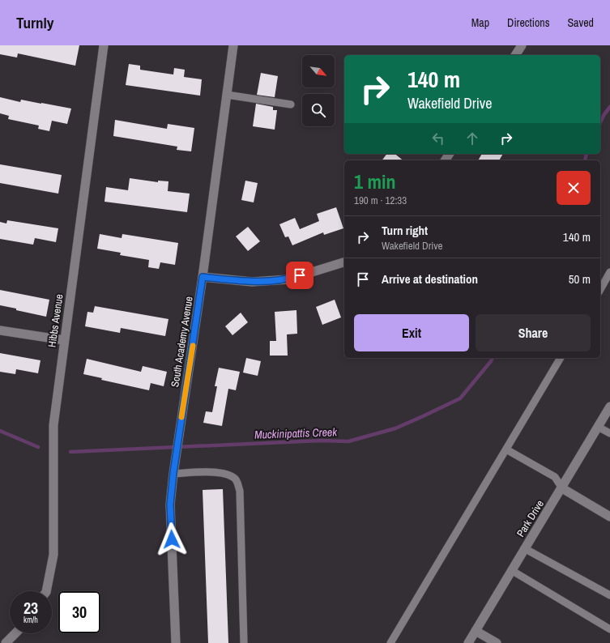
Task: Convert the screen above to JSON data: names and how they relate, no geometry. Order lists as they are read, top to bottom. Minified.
{"streets":{"street":["Hibbs Avenue","South Academy Avenue","Park Drive"]},"water":["Muckinipattis Creek"],"north":"bottom right","page":{"header":"Turnly","nav":["Map","Directions","Saved"],"turn":["140 m","Wakefield Drive"],"heading":["1 min","190 m · 12:33"],"list":[{"name":"Turn right","note":"Wakefield Drive","value":"140 m"},{"name":"Arrive at destination","value":"50 m"}],"buttons":["Exit","Share"],"speed":"23 km/h","limit":"30"}}
